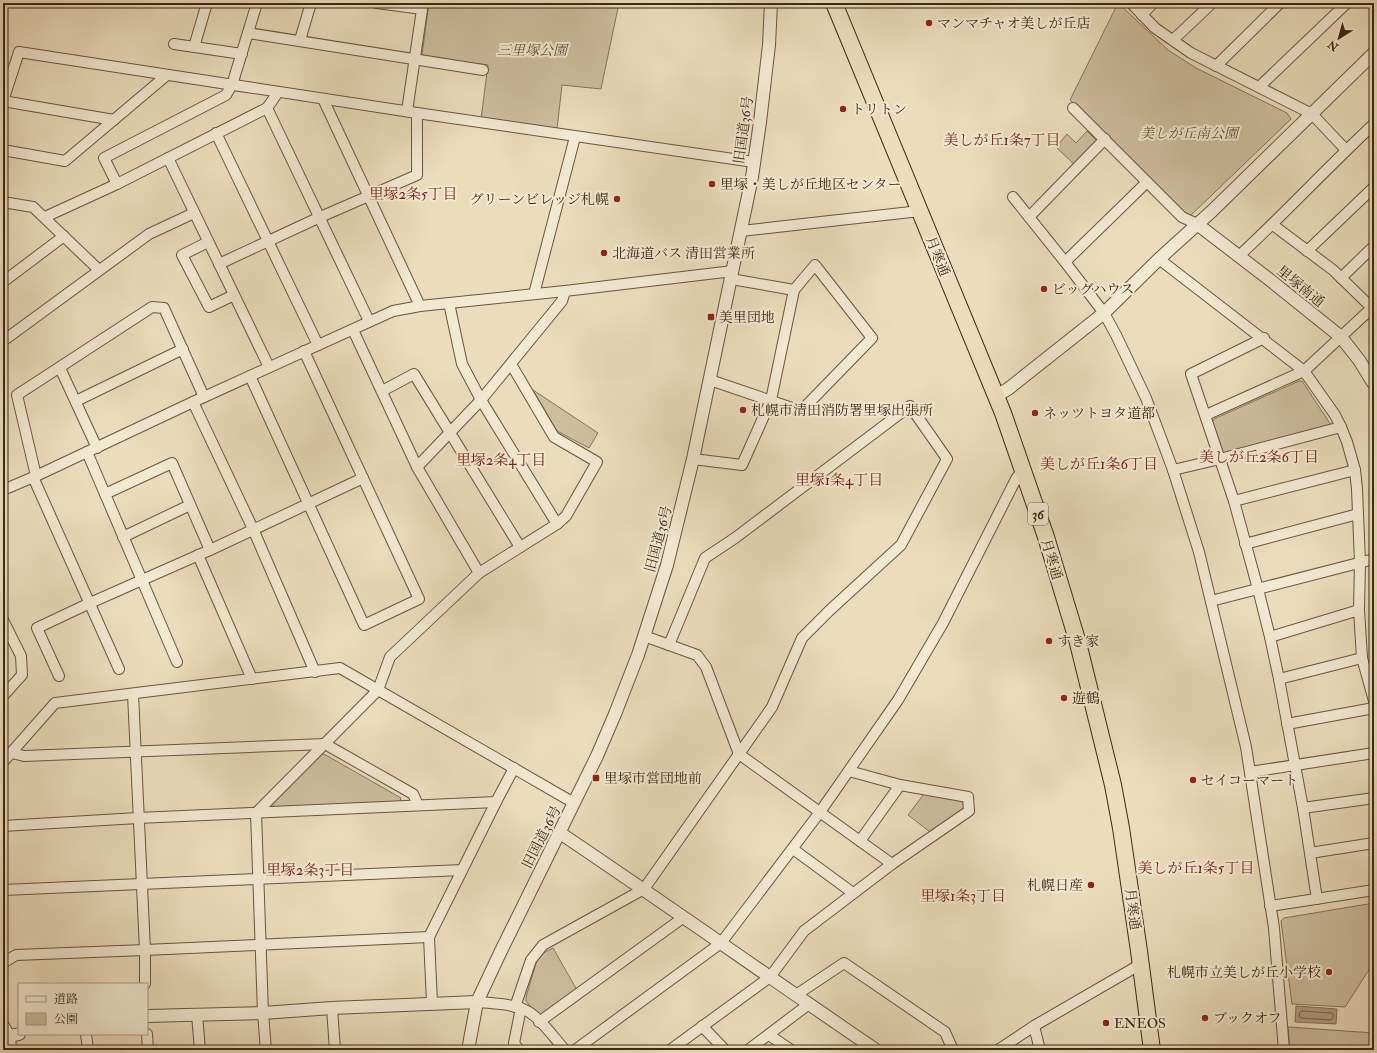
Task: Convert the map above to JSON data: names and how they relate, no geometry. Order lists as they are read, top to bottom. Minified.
{"streets":{"highway":["月寒通","36"],"street":["旧国道36号","里塚南通"]},"districts":["美しが丘1条7丁目","里塚2条5丁目","美しが丘2条6丁目","里塚2条4丁目","美しが丘1条6丁目","里塚1条4丁目","美しが丘1条5丁目","里塚2条3丁目","里塚1条3丁目"],"parks":["三里塚公園","美しが丘南公園"],"places":{"other":["マンマチャオ美しが丘店","トリトン","里塚・美しが丘地区センター","グリーンビレッジ札幌","北海道バス 清田営業所","ビッグハウス","札幌市清田消防署里塚出張所","ネッツトヨタ道都","すき家","遊鶴","セイコーマート","札幌日産","札幌市立美しが丘小学校","ブックオフ","ENEOS"],"transit":["美里団地","里塚市営団地前"]},"legend":["道路","公園"],"north":"bottom left"}
